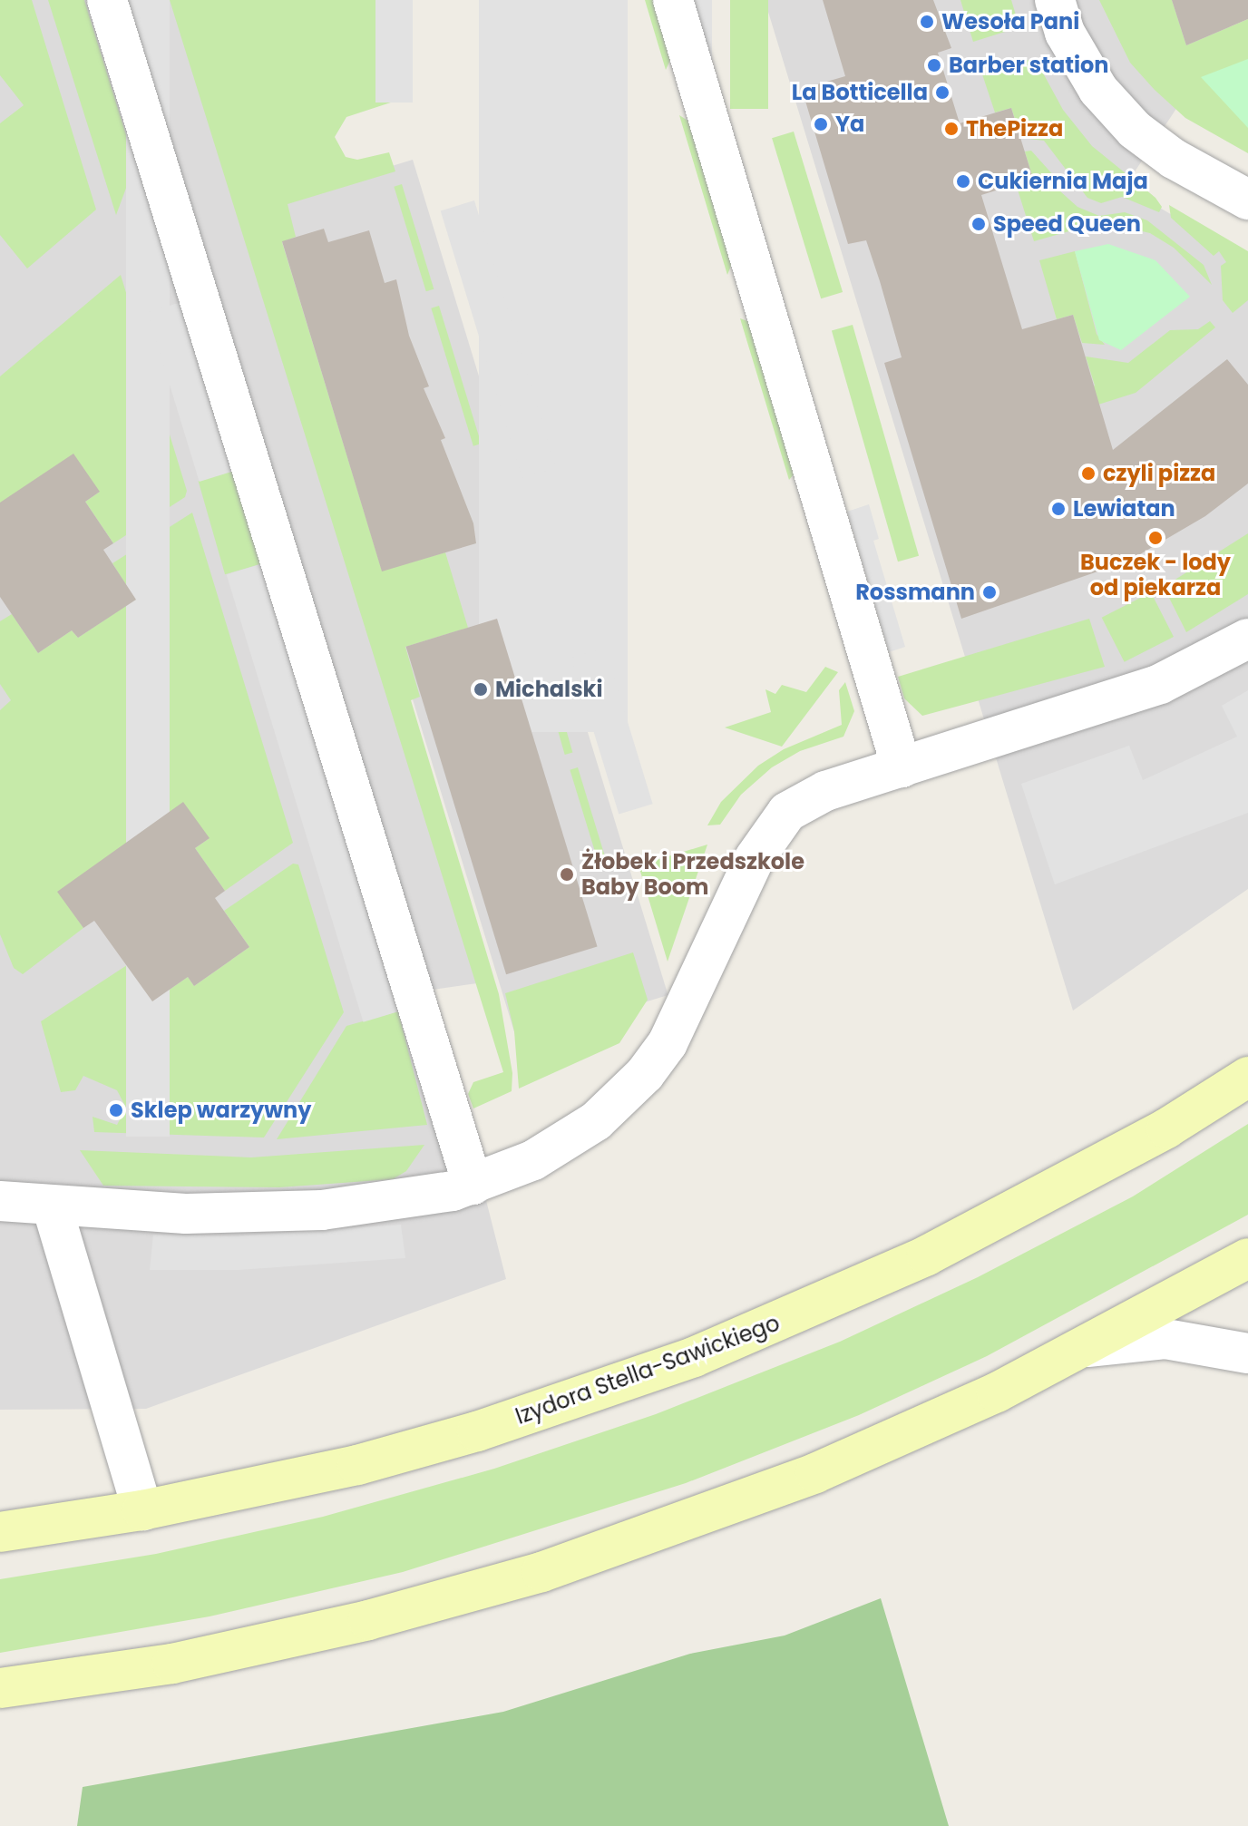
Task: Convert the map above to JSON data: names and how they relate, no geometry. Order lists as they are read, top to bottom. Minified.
{"streets":{"main road":["Izydora Stella-Sawickiego"]},"places":["Wesoła Pani","Barber station","La Botticella","Ya","ThePizza","Cukiernia Maja","Speed Queen","czyli pizza","Lewiatan","Buczek - lody od piekarza","Rossmann","Michalski","Żłobek i Przedszkole Baby Boom","Sklep warzywny"]}
